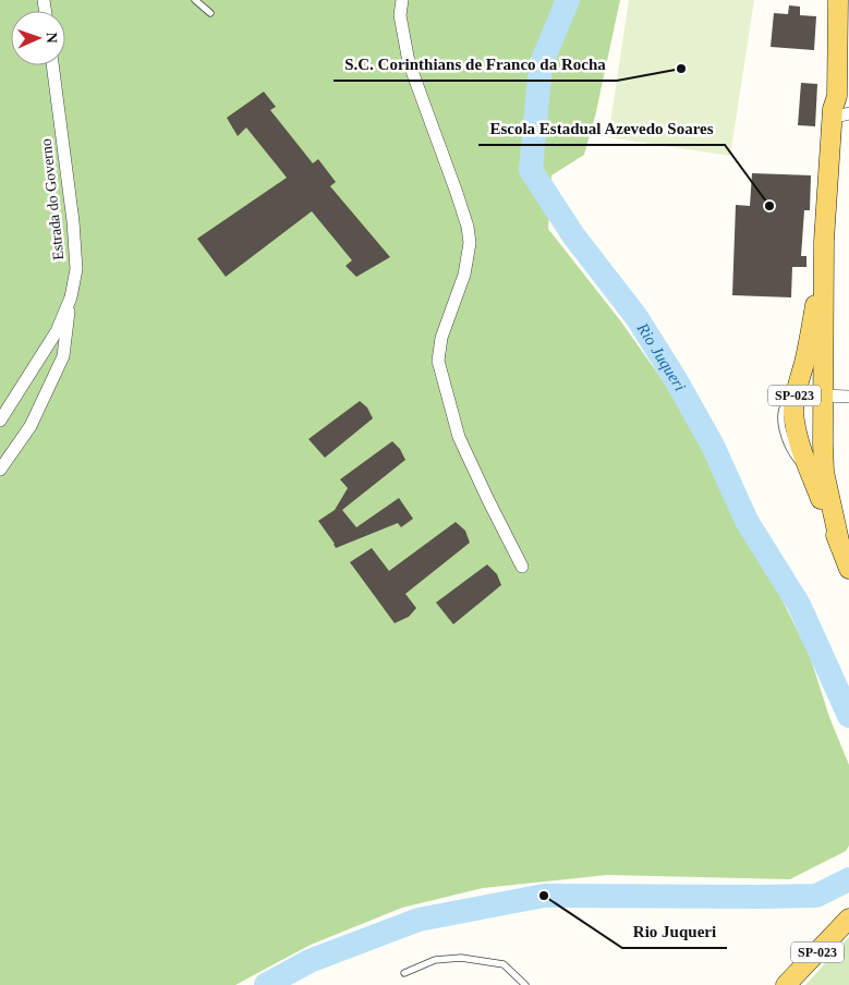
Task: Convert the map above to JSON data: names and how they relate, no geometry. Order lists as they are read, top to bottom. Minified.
{"streets":{"main road":["SP-023"],"street":["Estrada do Governo"]},"water":["Rio Juqueri"],"places":["S.C. Corinthians de Franco da Rocha","Escola Estadual Azevedo Soares","Rio Juqueri"],"north":"right"}
